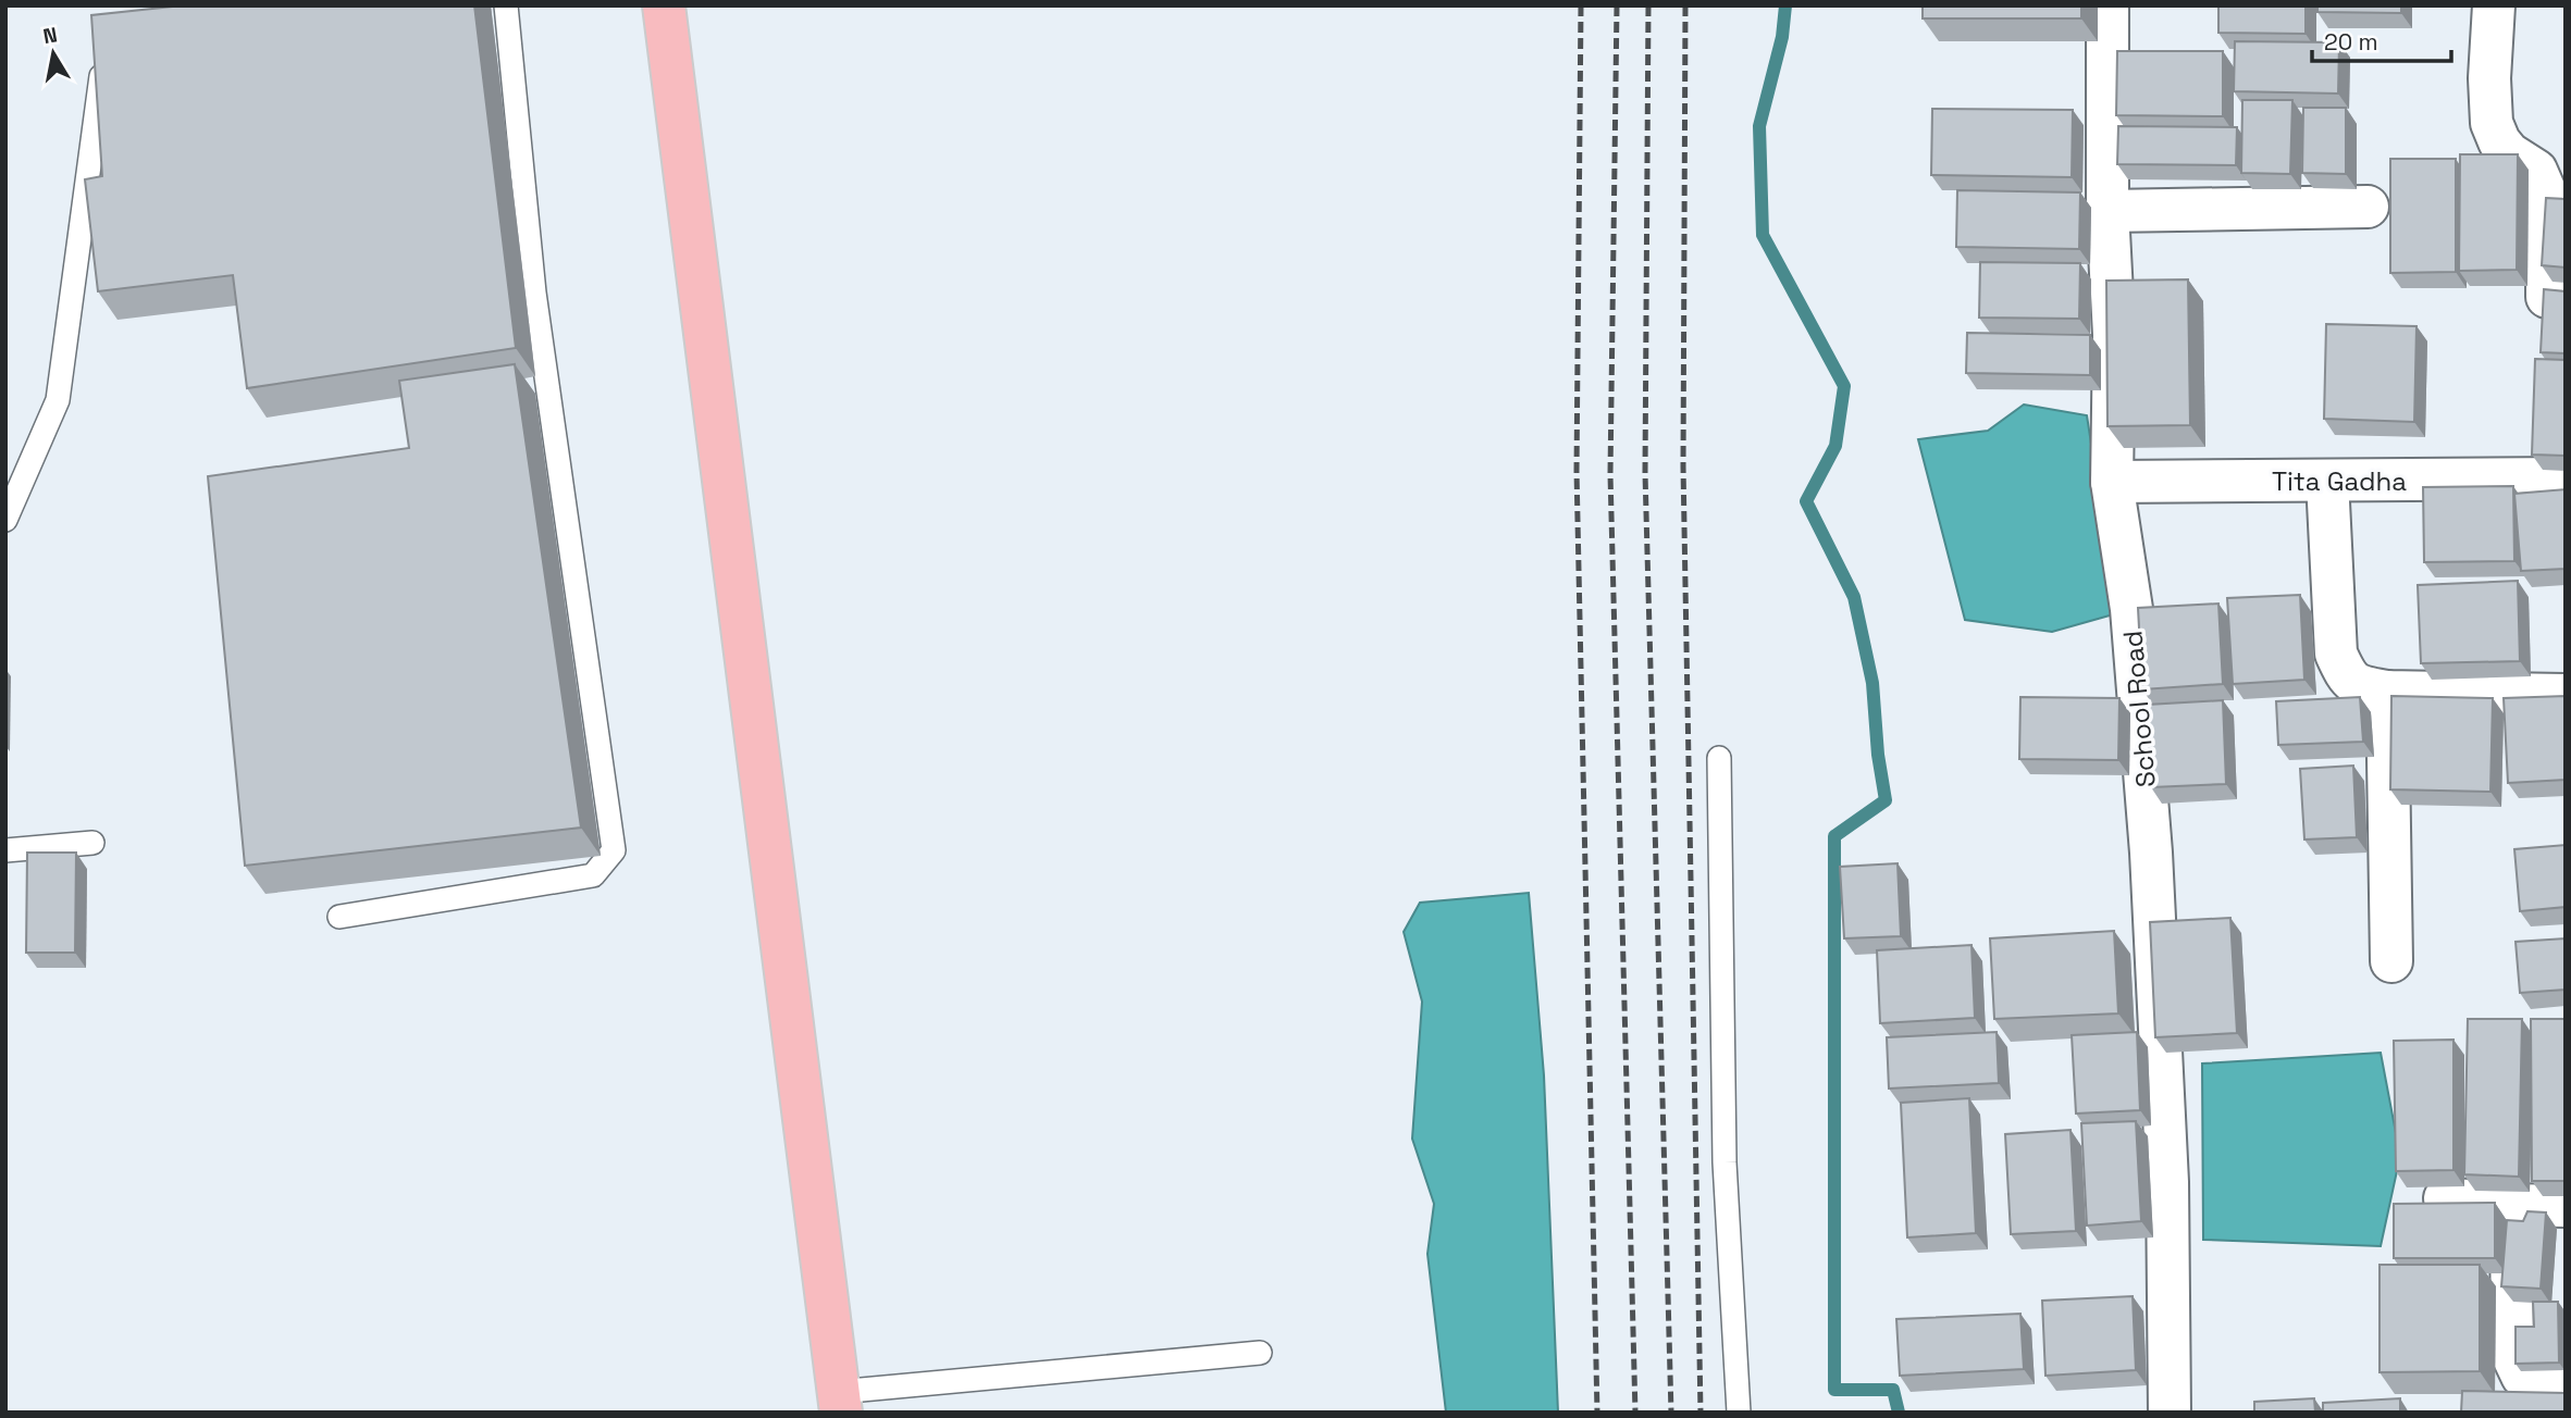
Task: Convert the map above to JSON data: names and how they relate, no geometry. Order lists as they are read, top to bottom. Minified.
{"streets":{"street":["Tita Gadha","School Road"]},"crossings":[["Tita Gadha","School Road"]],"scale_bar":"20 m","north":"top"}
